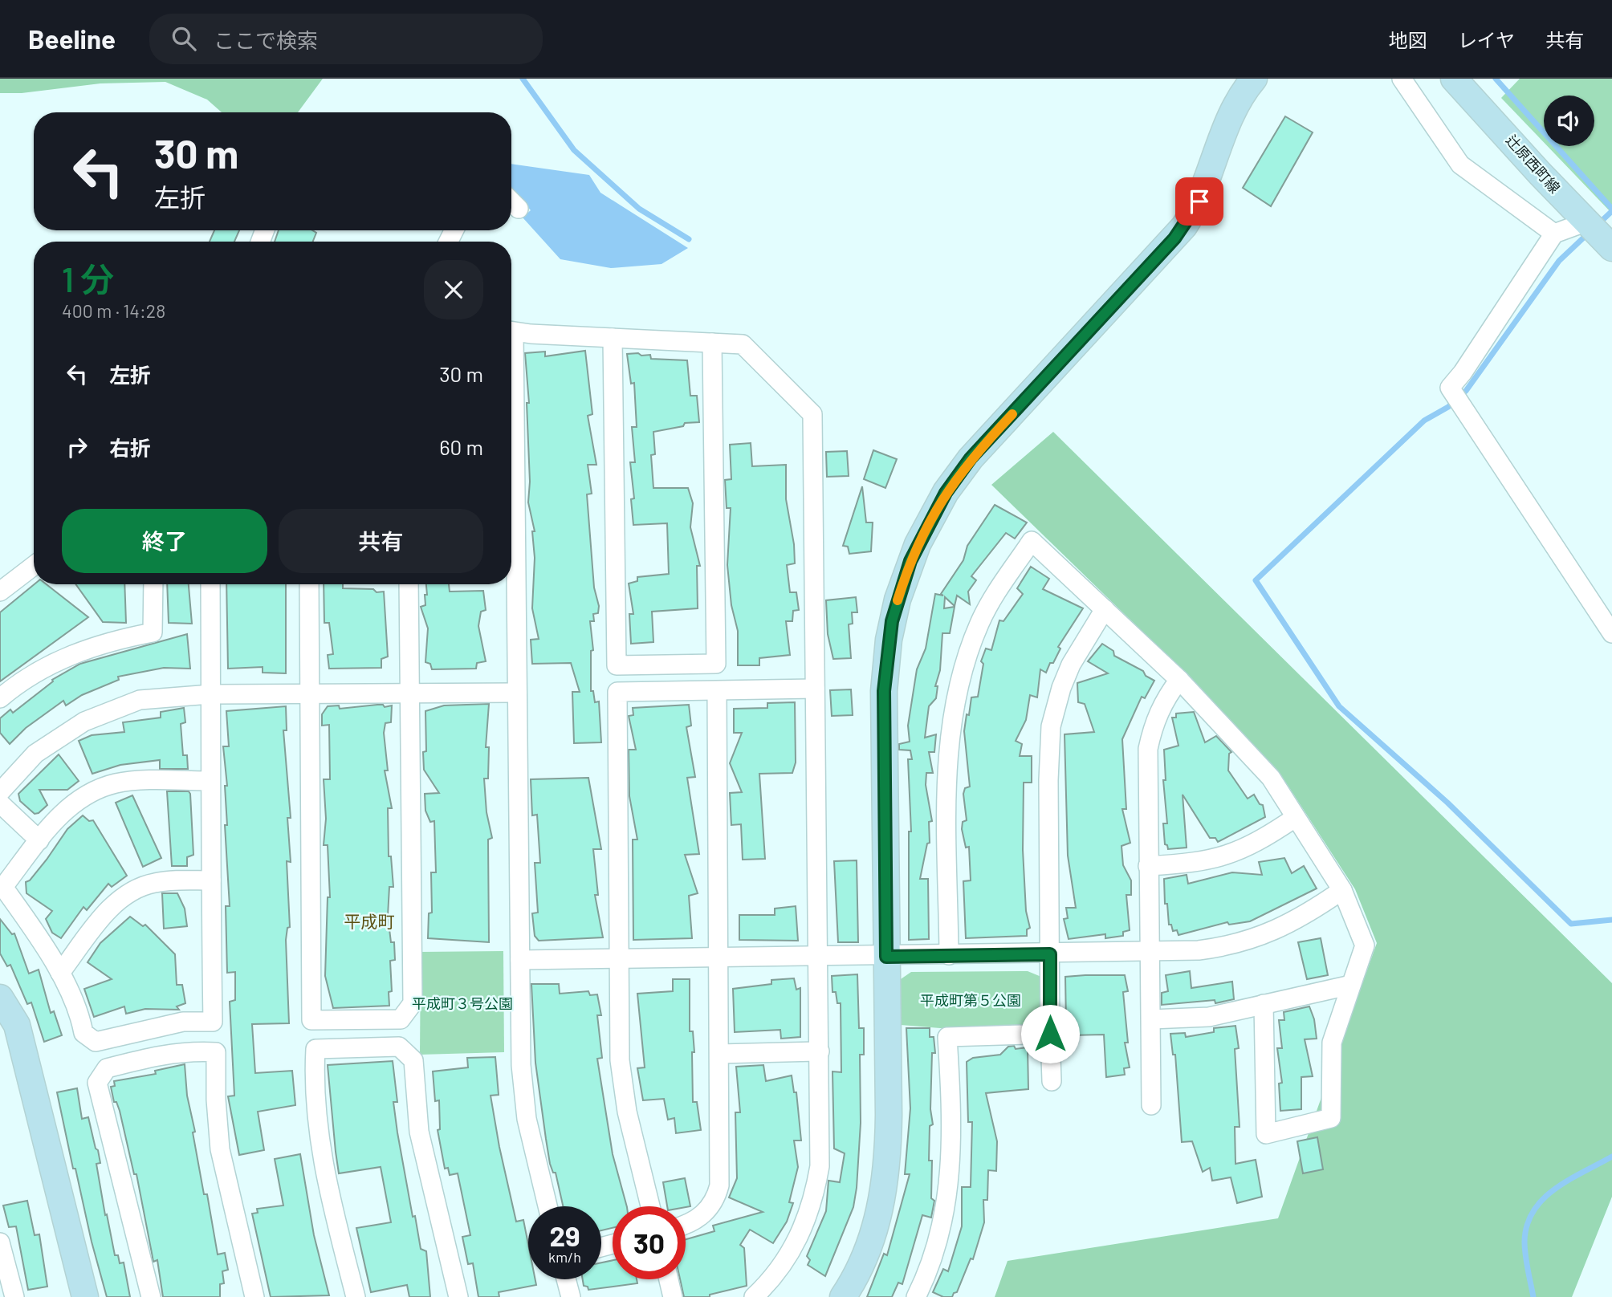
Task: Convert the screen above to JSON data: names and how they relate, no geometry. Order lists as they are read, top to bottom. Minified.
{"streets":{"street":["辻原西町線"]},"districts":["平成町"],"parks":["平成町第５公園","平成町３号公園"],"page":{"header":"Beeline","search":"ここで検索","nav":["地図","レイヤ","共有"],"turn":["30 m","左折"],"heading":["1 分","400 m · 14:28"],"list":[{"name":"左折","value":"30 m"},{"name":"右折","value":"60 m"}],"buttons":["終了","共有"],"speed":"29 km/h","limit":"30"}}
